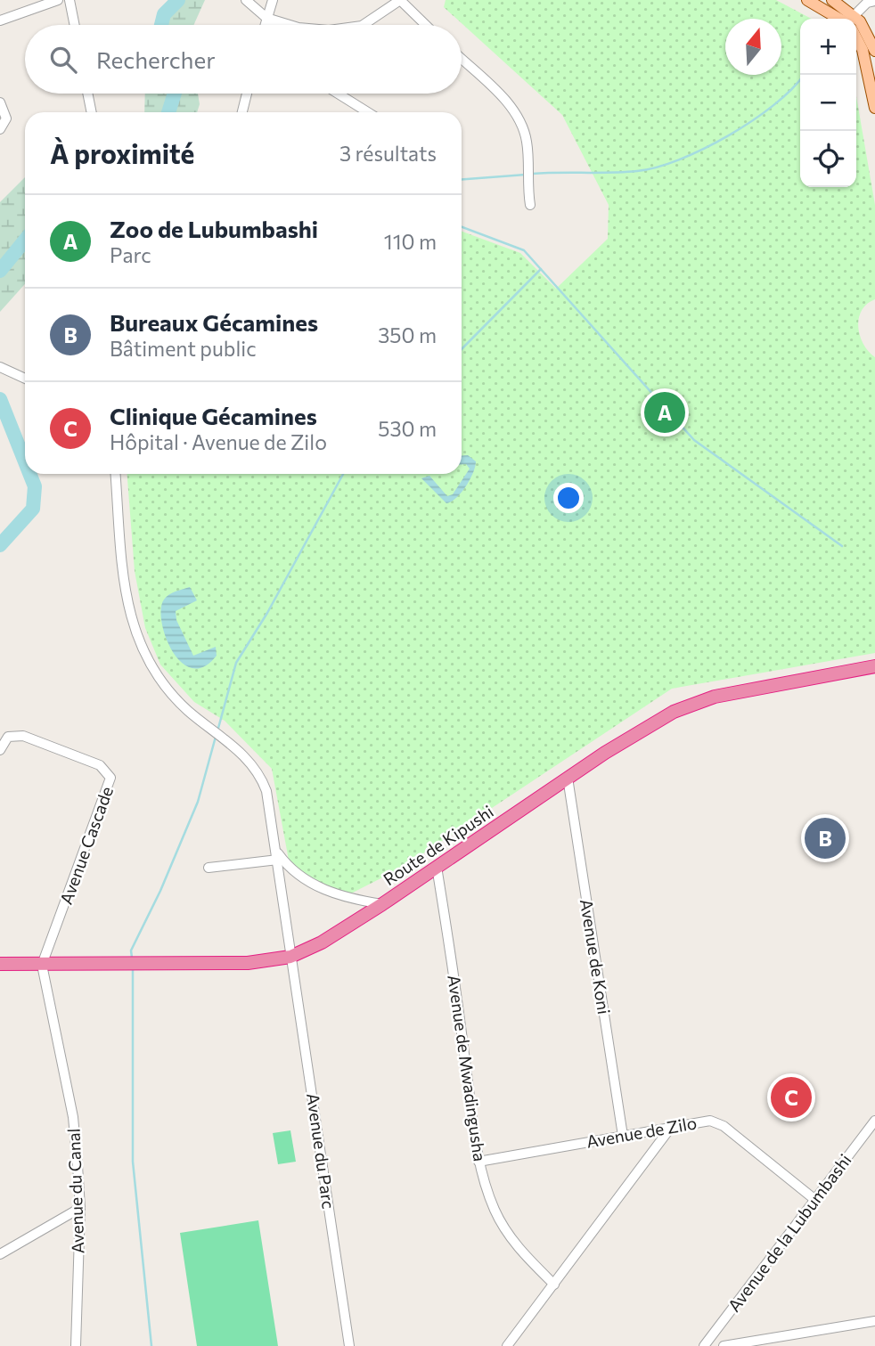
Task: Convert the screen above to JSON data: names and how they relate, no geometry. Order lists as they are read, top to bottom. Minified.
{"streets":{"highway":["Route de Kipushi"],"street":["Avenue Cascade","Avenue de Koni","Avenue de Mwadingusha","Avenue de Zilo","Avenue du Parc","Avenue du Canal","Avenue de la Lubumbashi"]},"crossings":[["Avenue Cascade","Route de Kipushi"],["Avenue Cascade","Avenue du Canal"],["Route de Kipushi","Avenue de Koni"],["Route de Kipushi","Avenue de Mwadingusha"],["Route de Kipushi","Avenue du Parc"],["Route de Kipushi","Avenue du Canal"],["Avenue de Koni","Avenue de Zilo"],["Avenue de Mwadingusha","Avenue de Zilo"],["Avenue de Zilo","Avenue de la Lubumbashi"]],"north":"top","page":{"map_buttons":["+","−"],"search":"Rechercher","heading":["À proximité","3 résultats"],"list":[{"mark":"A","name":"Zoo de Lubumbashi","note":"Parc","value":"110 m"},{"mark":"B","name":"Bureaux Gécamines","note":"Bâtiment public","value":"350 m"},{"mark":"C","name":"Clinique Gécamines","note":"Hôpital · Avenue de Zilo","value":"530 m"}],"pins":["A","B","C"]}}
